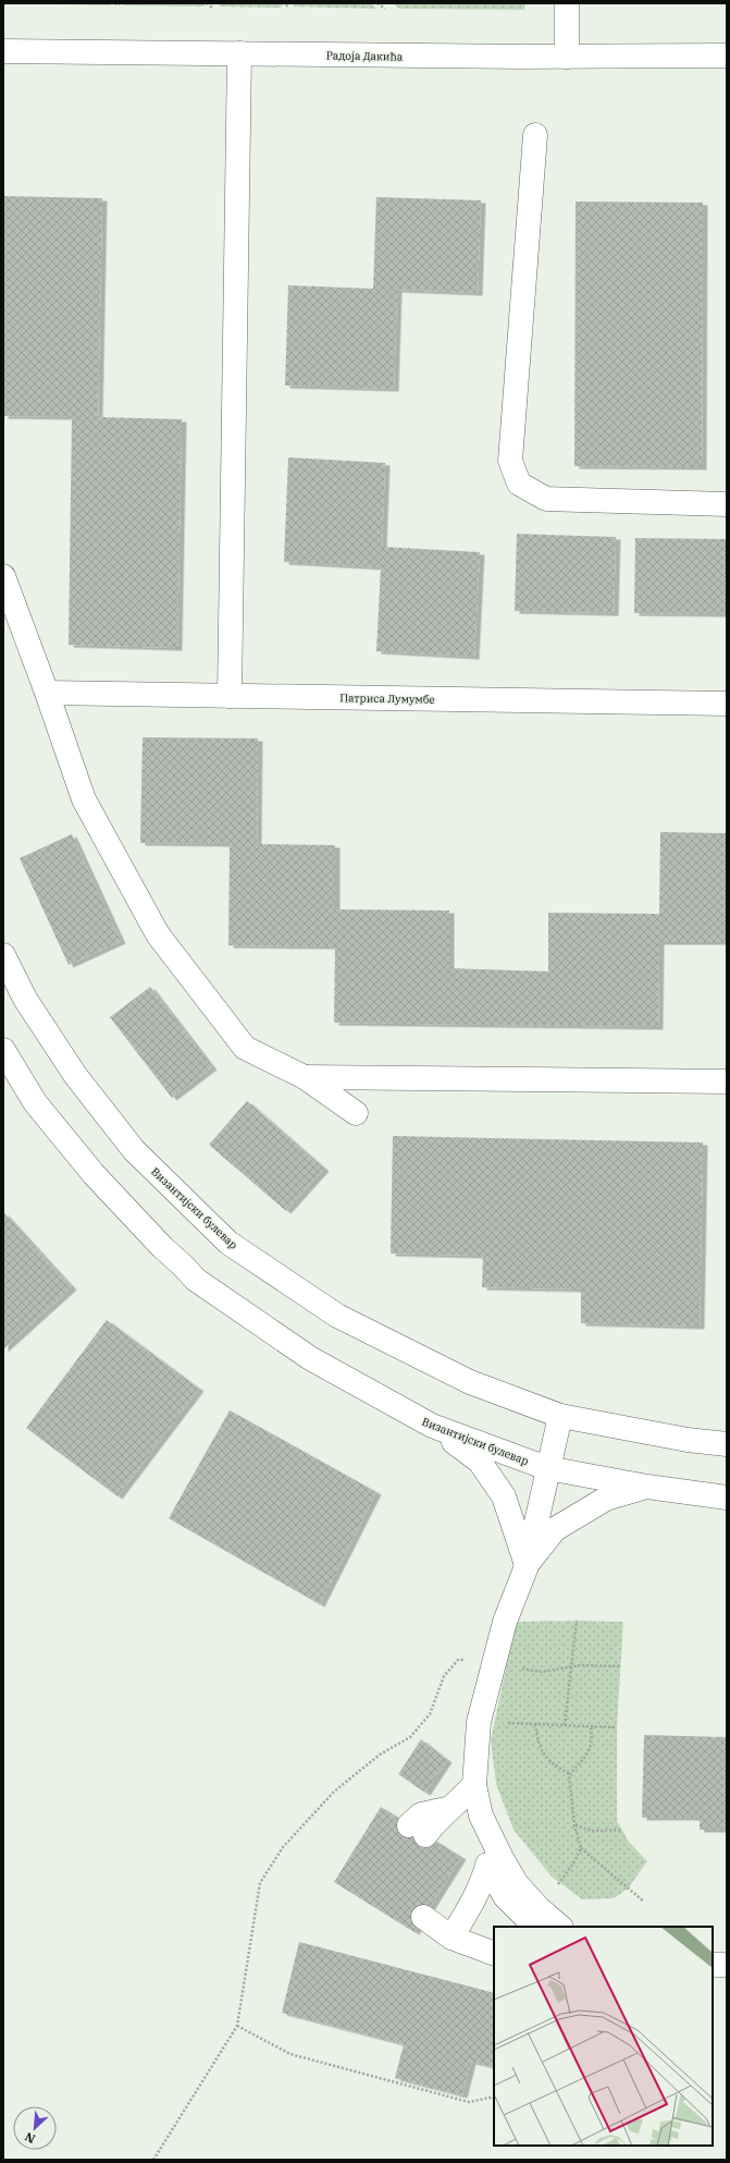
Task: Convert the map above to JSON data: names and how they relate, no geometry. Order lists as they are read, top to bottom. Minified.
{"streets":{"street":["Радоја Дакића","Патриса Лумумбе","Византијски булевар"]},"north":"bottom left"}
